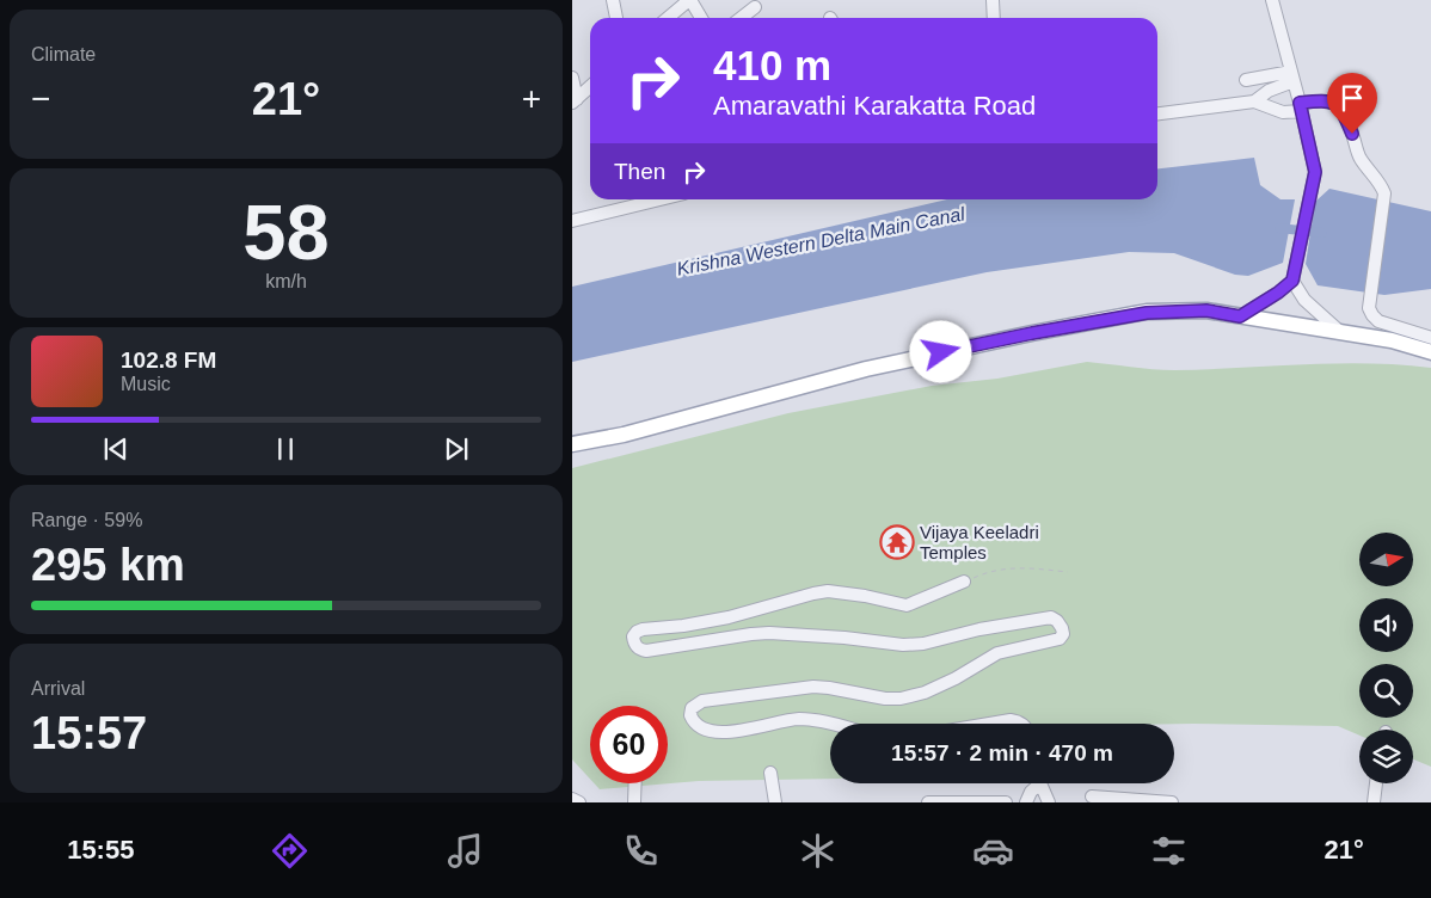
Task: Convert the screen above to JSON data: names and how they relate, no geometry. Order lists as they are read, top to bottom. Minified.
{"water":["Krishna Western Delta Main Canal"],"places":{"temple":["Vijaya Keeladri Temples"]},"north":"right","page":{"tile":["Climate",["58","km/h"],["Range · 59%","295 km"],["Arrival","15:57"]],"turn":["410 m","Amaravathi Karakatta Road"],"heat":["−","21°","+"],"then":"Then","song":["102.8 FM","Music"],"limit":"60","trip":"15:57 · 2 min · 470 m","tabs":["15:55","21°"]}}
